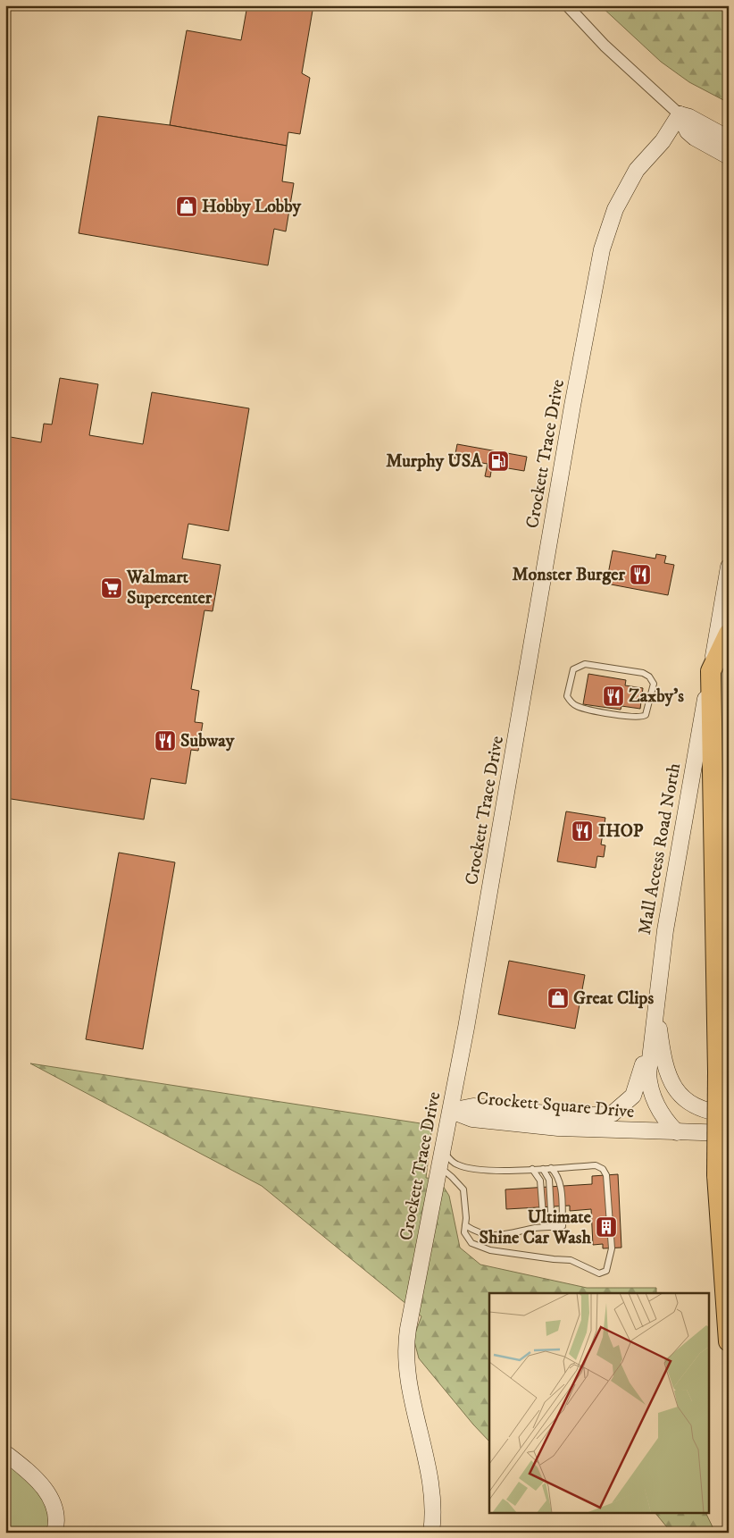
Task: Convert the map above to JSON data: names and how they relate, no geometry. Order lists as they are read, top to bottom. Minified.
{"streets":{"street":["Crockett Trace Drive","Mall Access Road North","Crockett Square Drive"]},"crossings":[["Crockett Trace Drive","Crockett Square Drive"],["Mall Access Road North","Crockett Square Drive"]],"places":{"shop":["Hobby Lobby","Great Clips"],"fuel station":["Murphy USA"],"restaurant":["Monster Burger","Zaxby's","Subway","IHOP"],"supermarket":["Walmart Supercenter"],"building":["Ultimate Shine Car Wash"]}}
